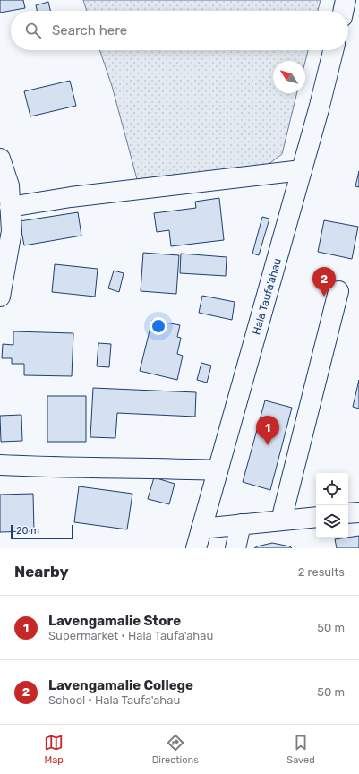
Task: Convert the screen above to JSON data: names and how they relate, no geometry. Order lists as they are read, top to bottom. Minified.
{"streets":{"street":["Hala Taufa'ahau"]},"scale_bar":"20 m","north":"top left","page":{"search":"Search here","pins":["2","1"],"scale":"20 m","heading":["Nearby","2 results"],"list":[{"mark":"1","name":"Lavengamalie Store","note":"Supermarket · Hala Taufa'ahau","value":"50 m"},{"mark":"2","name":"Lavengamalie College","note":"School · Hala Taufa'ahau","value":"50 m"}],"nav":["Map","Directions","Saved"]}}
